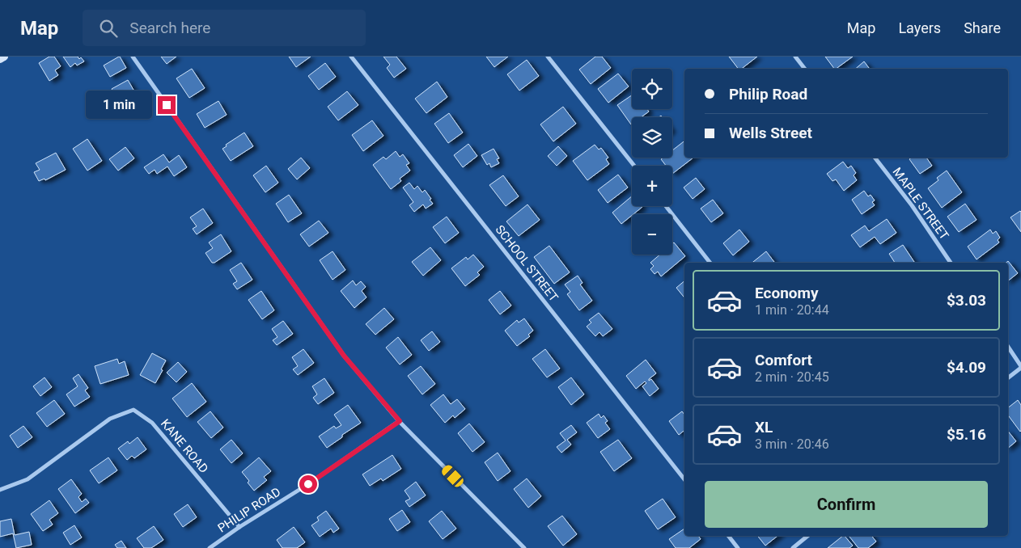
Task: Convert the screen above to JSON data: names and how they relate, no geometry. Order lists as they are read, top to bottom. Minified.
{"streets":{"street":["MAPLE STREET","SCHOOL STREET","KANE ROAD","PHILIP ROAD"]},"crossings":[["KANE ROAD","PHILIP ROAD"]],"page":{"header":"Map","search":"Search here","nav":["Map","Layers","Share"],"map_buttons":["+","−"],"banner":["Philip Road","Wells Street"],"bubble":"1 min","list":[{"name":"Economy","note":"1 min · 20:44","value":"$3.03"},{"name":"Comfort","note":"2 min · 20:45","value":"$4.09"},{"name":"XL","note":"3 min · 20:46","value":"$5.16"}],"buttons":"Confirm"}}
